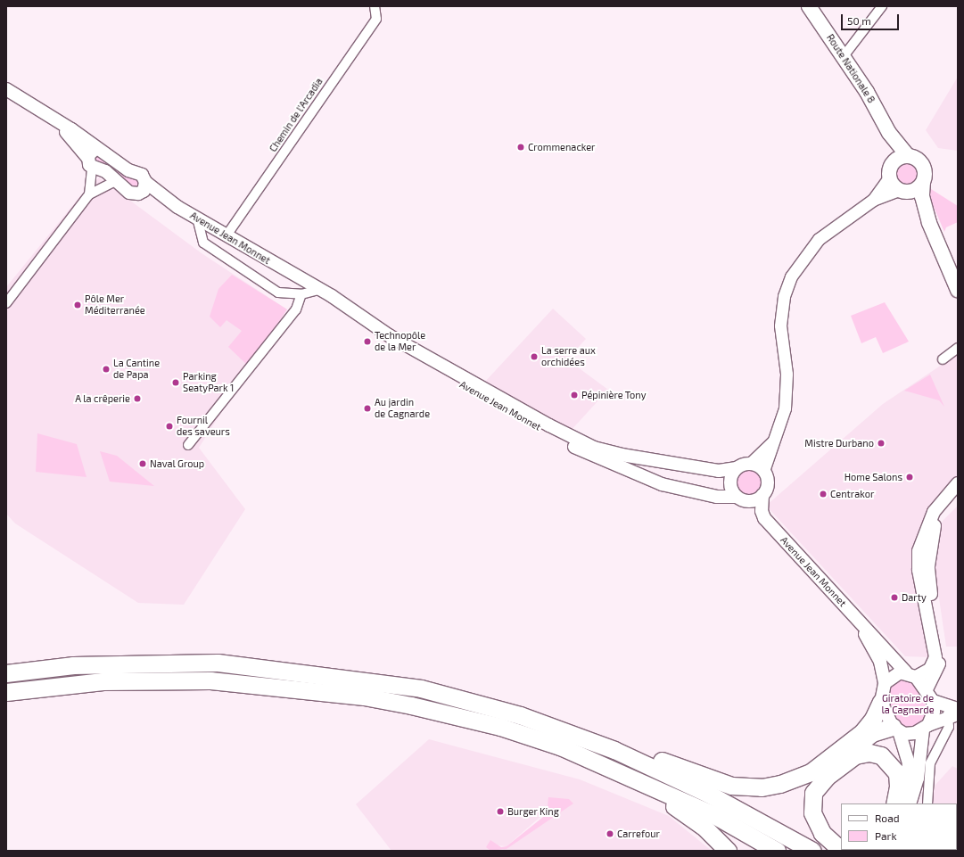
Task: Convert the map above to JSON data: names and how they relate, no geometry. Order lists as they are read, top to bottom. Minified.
{"streets":{"main road":["Route Nationale 8","Avenue Jean Monnet"],"street":["Chemin de l'Arcadia"]},"crossings":[["Chemin de l'Arcadia","Avenue Jean Monnet"]],"parks":["Giratoire de la Cagnarde"],"places":["Crommenacker","Pôle Mer Méditerranée","Technopôle de la Mer","La serre aux orchidées","La Cantine de Papa","Parking SeatyPark 1","Pépinière Tony","A la crêperie","Au jardin de Cagnarde","Fournil des saveurs","Mistre Durbano","Naval Group","Home Salons","Centrakor","Darty","Burger King","Carrefour"],"legend":["Road","Park"],"scale_bar":"50 m"}
